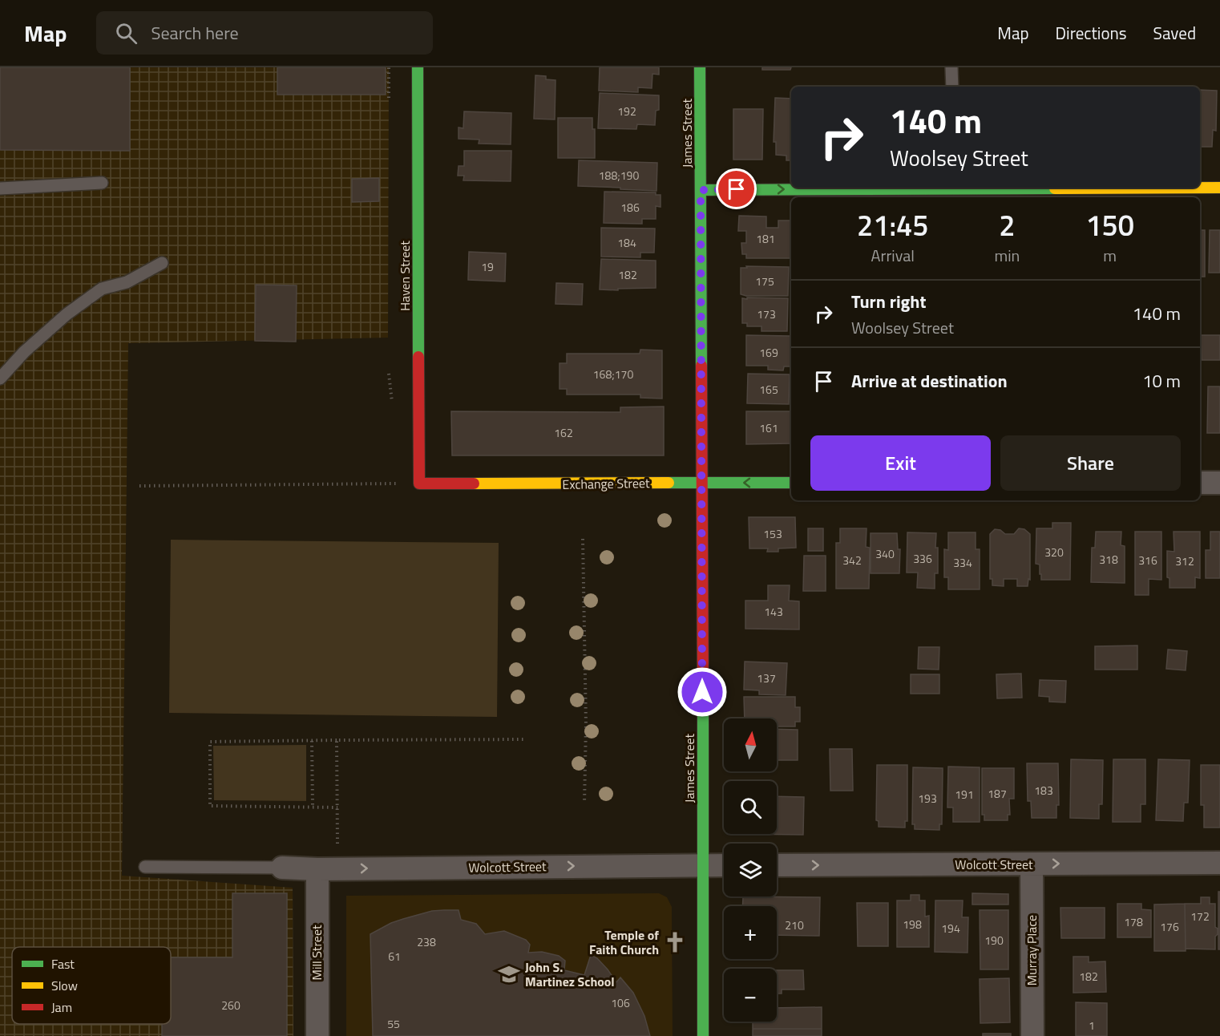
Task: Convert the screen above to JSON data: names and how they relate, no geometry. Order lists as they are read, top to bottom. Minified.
{"streets":{"street":["James Street","Haven Street","Exchange Street","Wolcott Street","Murray Place","Mill Street"]},"crossings":[["James Street","Exchange Street"],["James Street","Wolcott Street"],["Haven Street","Exchange Street"],["Wolcott Street","Murray Place"],["Wolcott Street","Mill Street"]],"one_way":["Wolcott Street"],"places":{"church":["Temple of Faith Church"],"school or university":["John S. Martinez School"]},"house_numbers":["192","188;190","186","181","184","19","182","175","173","169","168;170","165","161","162","153","320","340","336","318","342","316","312","334","143","137","183","187","191","193","172","178","198","210","176","194","190","238","61","182","106","260","55","1"],"legend":["Fast","Slow","Jam"],"north":"top","page":{"header":"Map","search":"Search here","nav":["Map","Directions","Saved"],"turn":["140 m","Woolsey Street"],"eta":["21:45","Arrival","2","min","150","m"],"list":[{"name":"Turn right","note":"Woolsey Street","value":"140 m"},{"name":"Arrive at destination","value":"10 m"}],"buttons":["Exit","Share"],"map_buttons":["+","−"]}}
